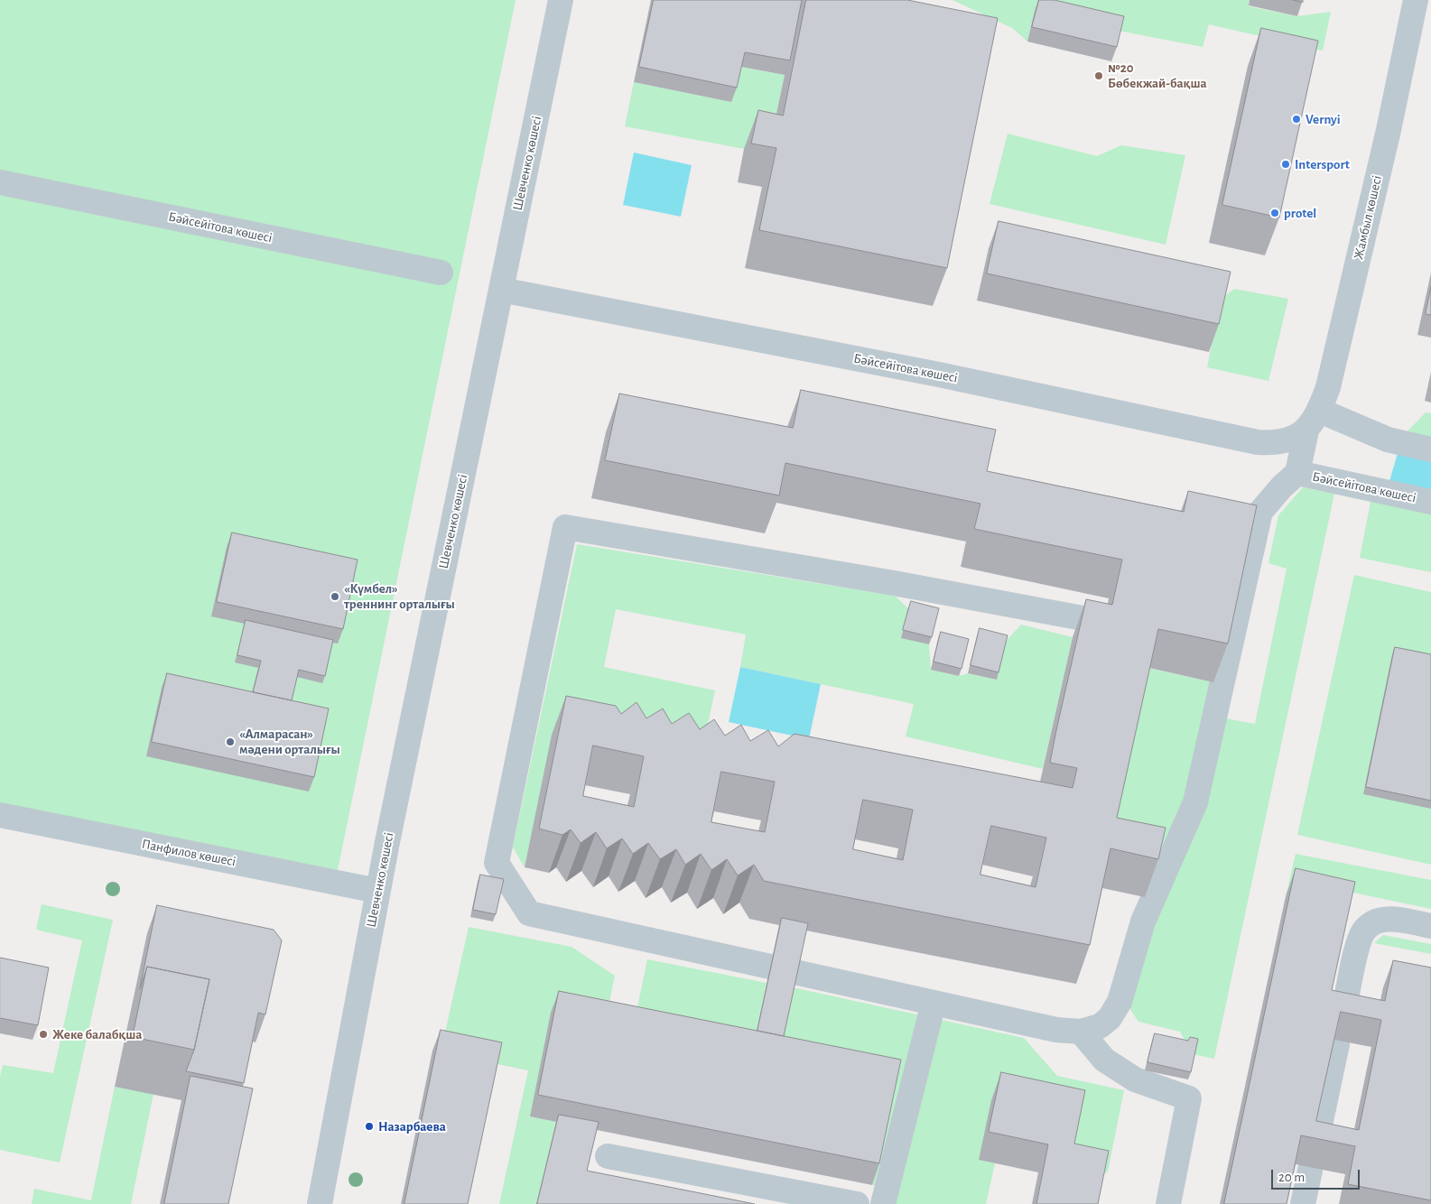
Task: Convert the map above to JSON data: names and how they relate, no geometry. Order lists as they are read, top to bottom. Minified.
{"streets":{"street":["Шевченко көшесі","Жамбыл көшесі","Бәйсейітова көшесі","Панфилов көшесі"]},"crossings":[["Шевченко көшесі","Бәйсейітова көшесі"],["Шевченко көшесі","Панфилов көшесі"],["Жамбыл көшесі","Бәйсейітова көшесі"]],"places":["№20 Бөбекжай-бақша","Vernyi","Intersport","protel","«Күмбел» треннинг орталығы","«Алмарасан» мәдени орталығы","Жеке балабқша","Назарбаева"],"scale_bar":"20 m"}
